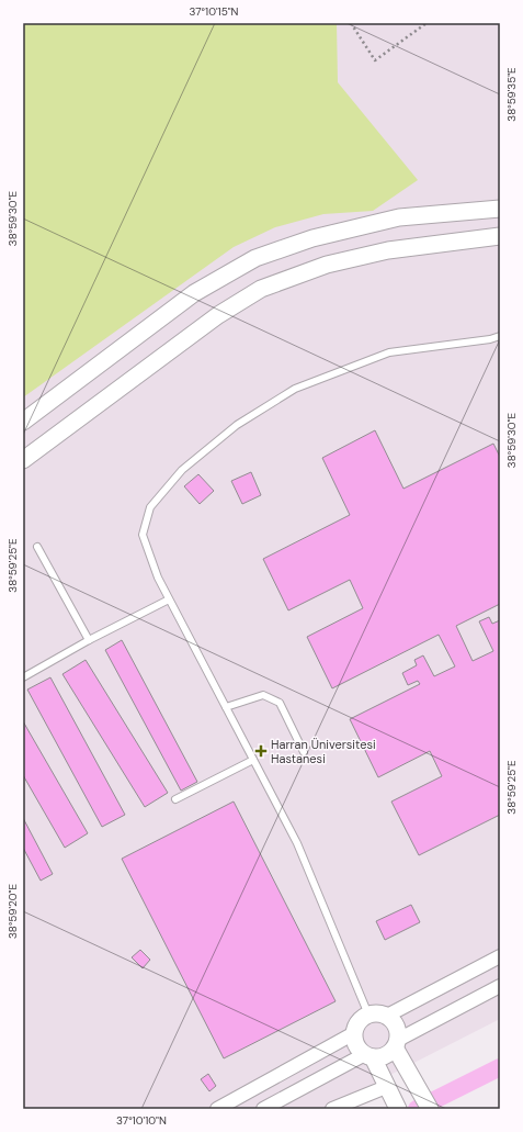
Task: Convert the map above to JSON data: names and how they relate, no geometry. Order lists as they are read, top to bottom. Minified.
{"places":{"health":["Harran Üniversitesi Hastanesi"]},"coordinates":["37°10'15\"N","38°59'35\"E","38°59'30\"E","38°59'25\"E","38°59'20\"E","37°10'10\"N"]}
